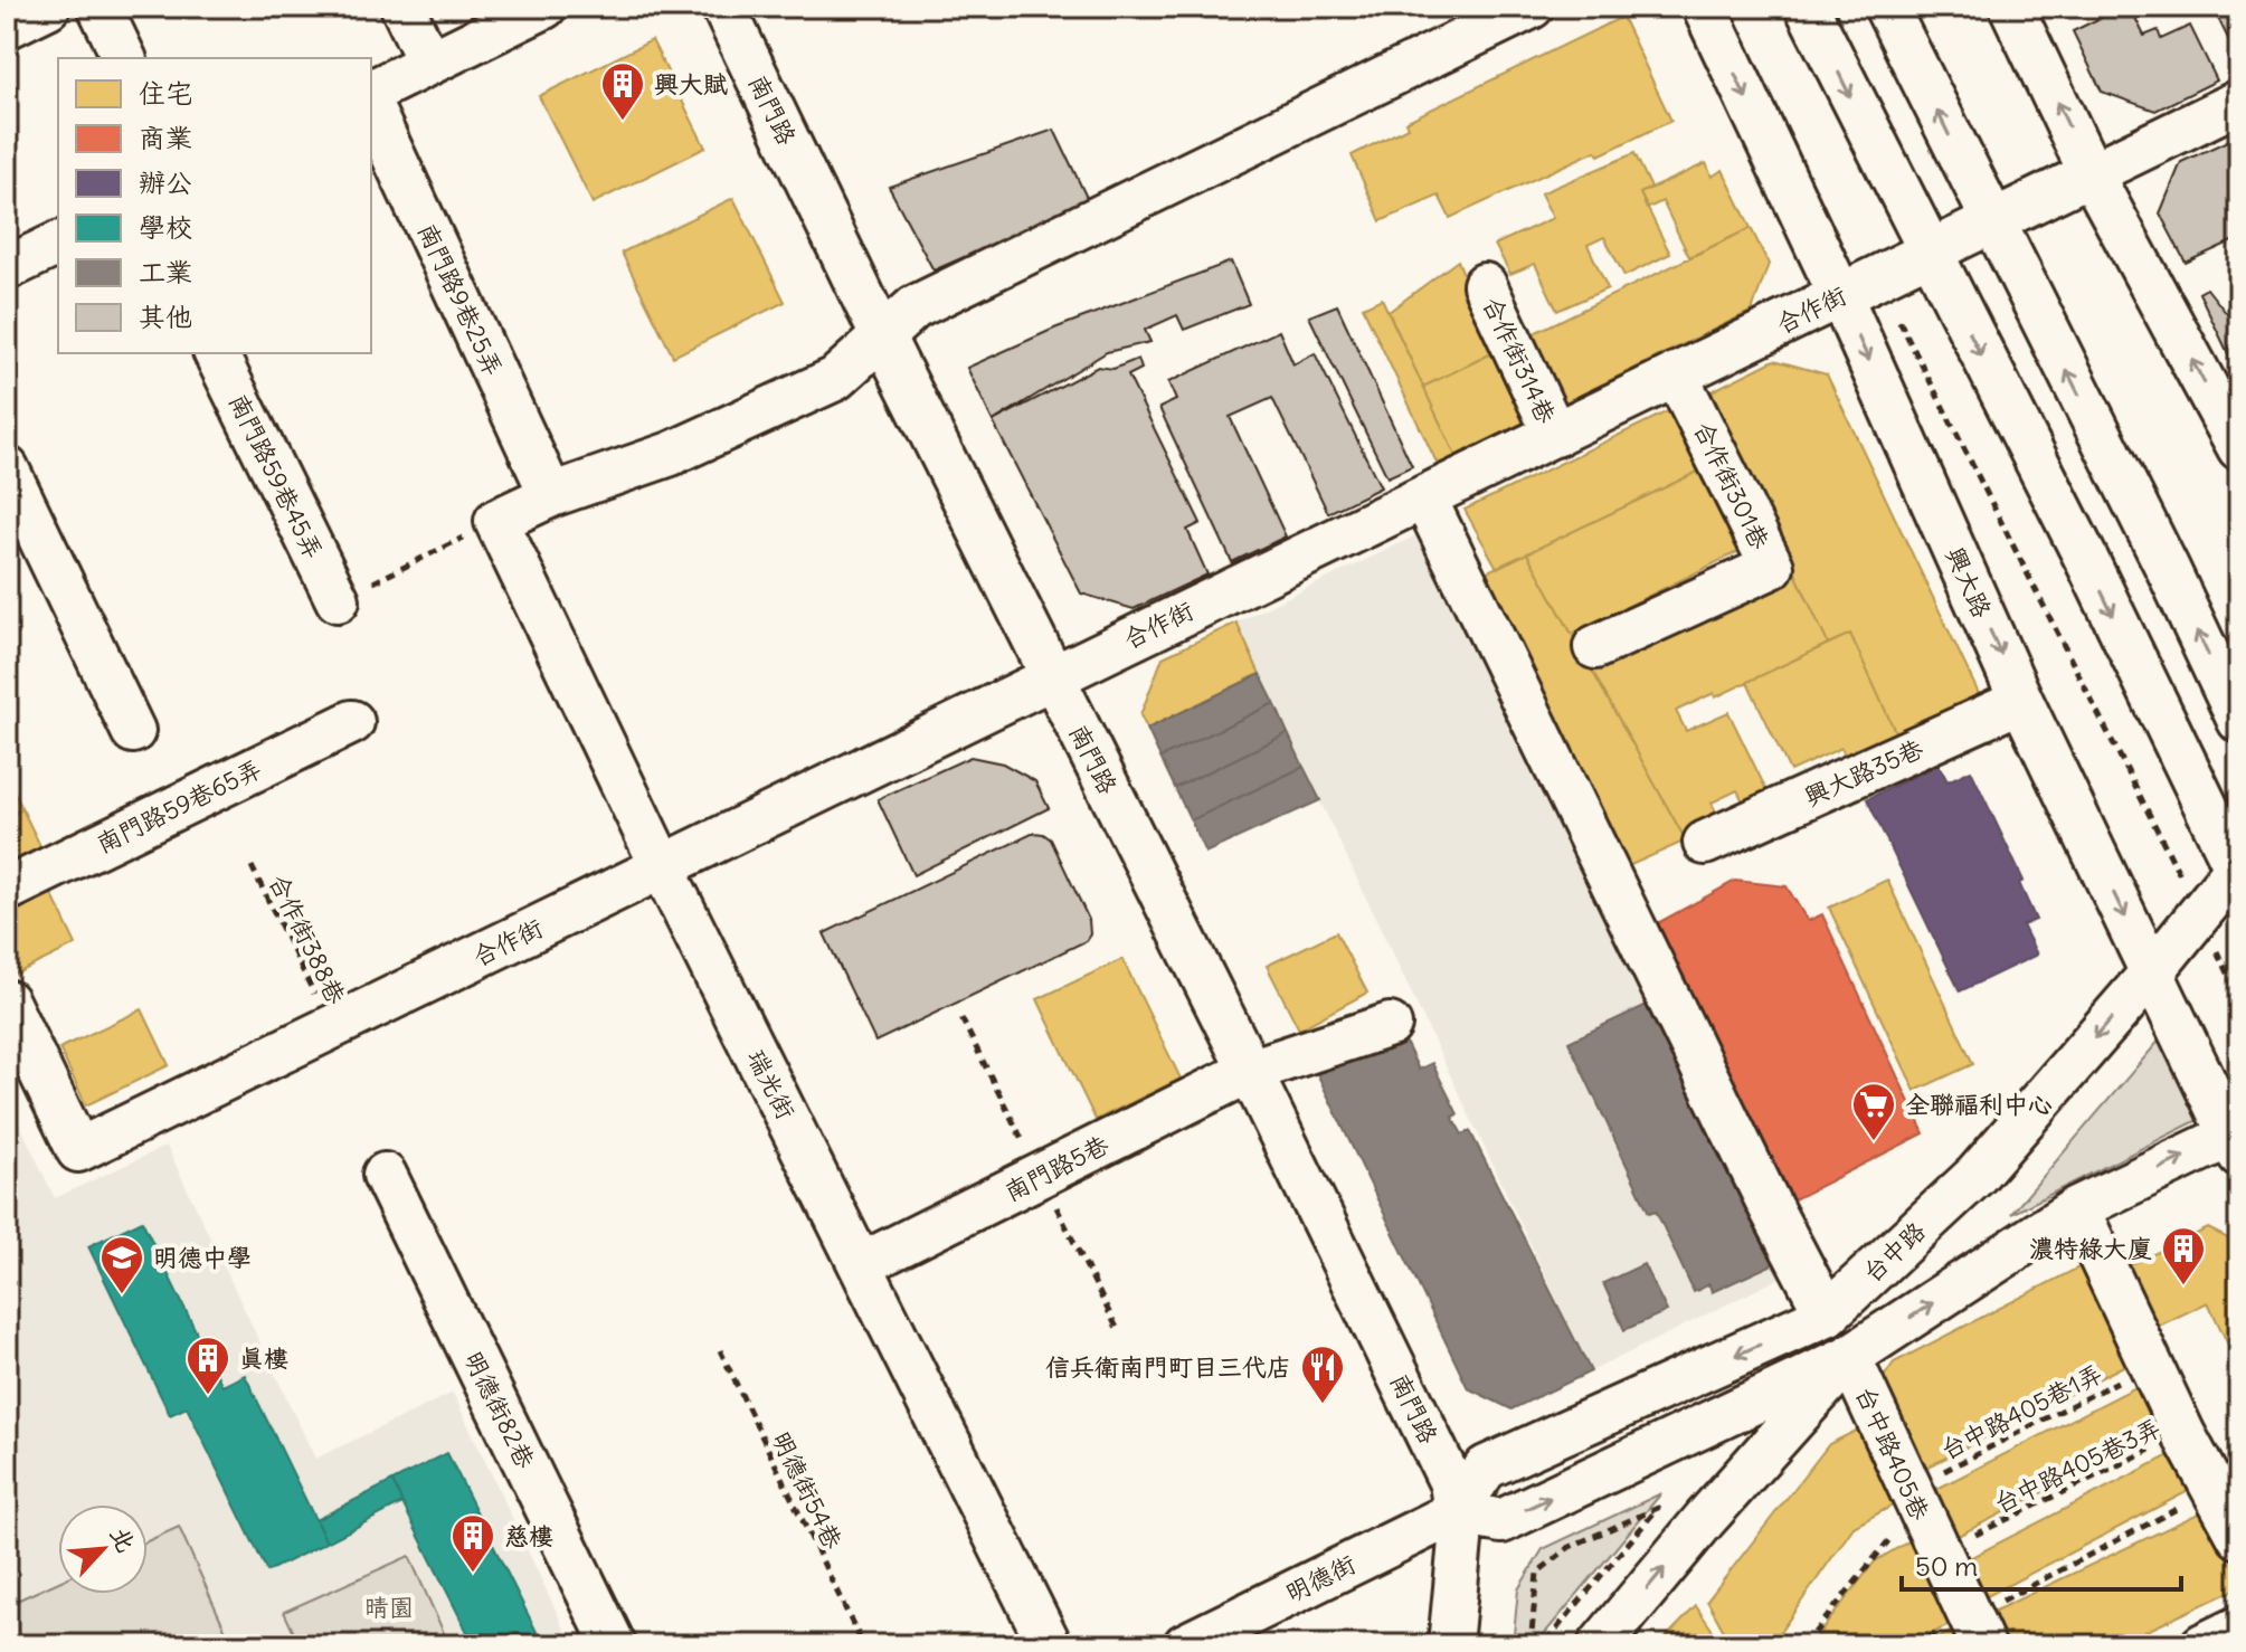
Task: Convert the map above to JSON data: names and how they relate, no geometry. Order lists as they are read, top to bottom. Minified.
{"streets":{"street":["南門路","南門路9巷25弄","合作街","合作街314巷","南門路59巷45弄","合作街301巷","興大路","興大路35巷","南門路59巷65弄","瑞光街","南門路5巷","台中路","明德街82巷","台中路405巷","明德街"],"path":["合作街388巷","台中路405巷1弄","台中路405巷3弄","明德街54巷"]},"crossings":[["南門路","合作街"],["南門路","南門路5巷"],["南門路","台中路"],["南門路","明德街"],["合作街","合作街314巷"],["合作街","合作街301巷"],["合作街","興大路"],["合作街","合作街388巷"],["合作街","瑞光街"],["興大路","興大路35巷"],["興大路","台中路"],["瑞光街","南門路5巷"],["台中路","明德街"],["台中路405巷1弄","台中路405巷"],["台中路405巷1弄","台中路405巷3弄"],["台中路405巷","台中路405巷3弄"]],"parks":["晴園"],"places":{"building":["興大賦","濃特綠大廈","真樓","慈樓"],"supermarket":["全聯福利中心"],"school or university":["明德中學"],"restaurant":["信兵衛南門町目三代店"]},"legend":["住宅","商業","辦公","學校","工業","其他"],"scale_bar":"50 m","north":"top right"}
